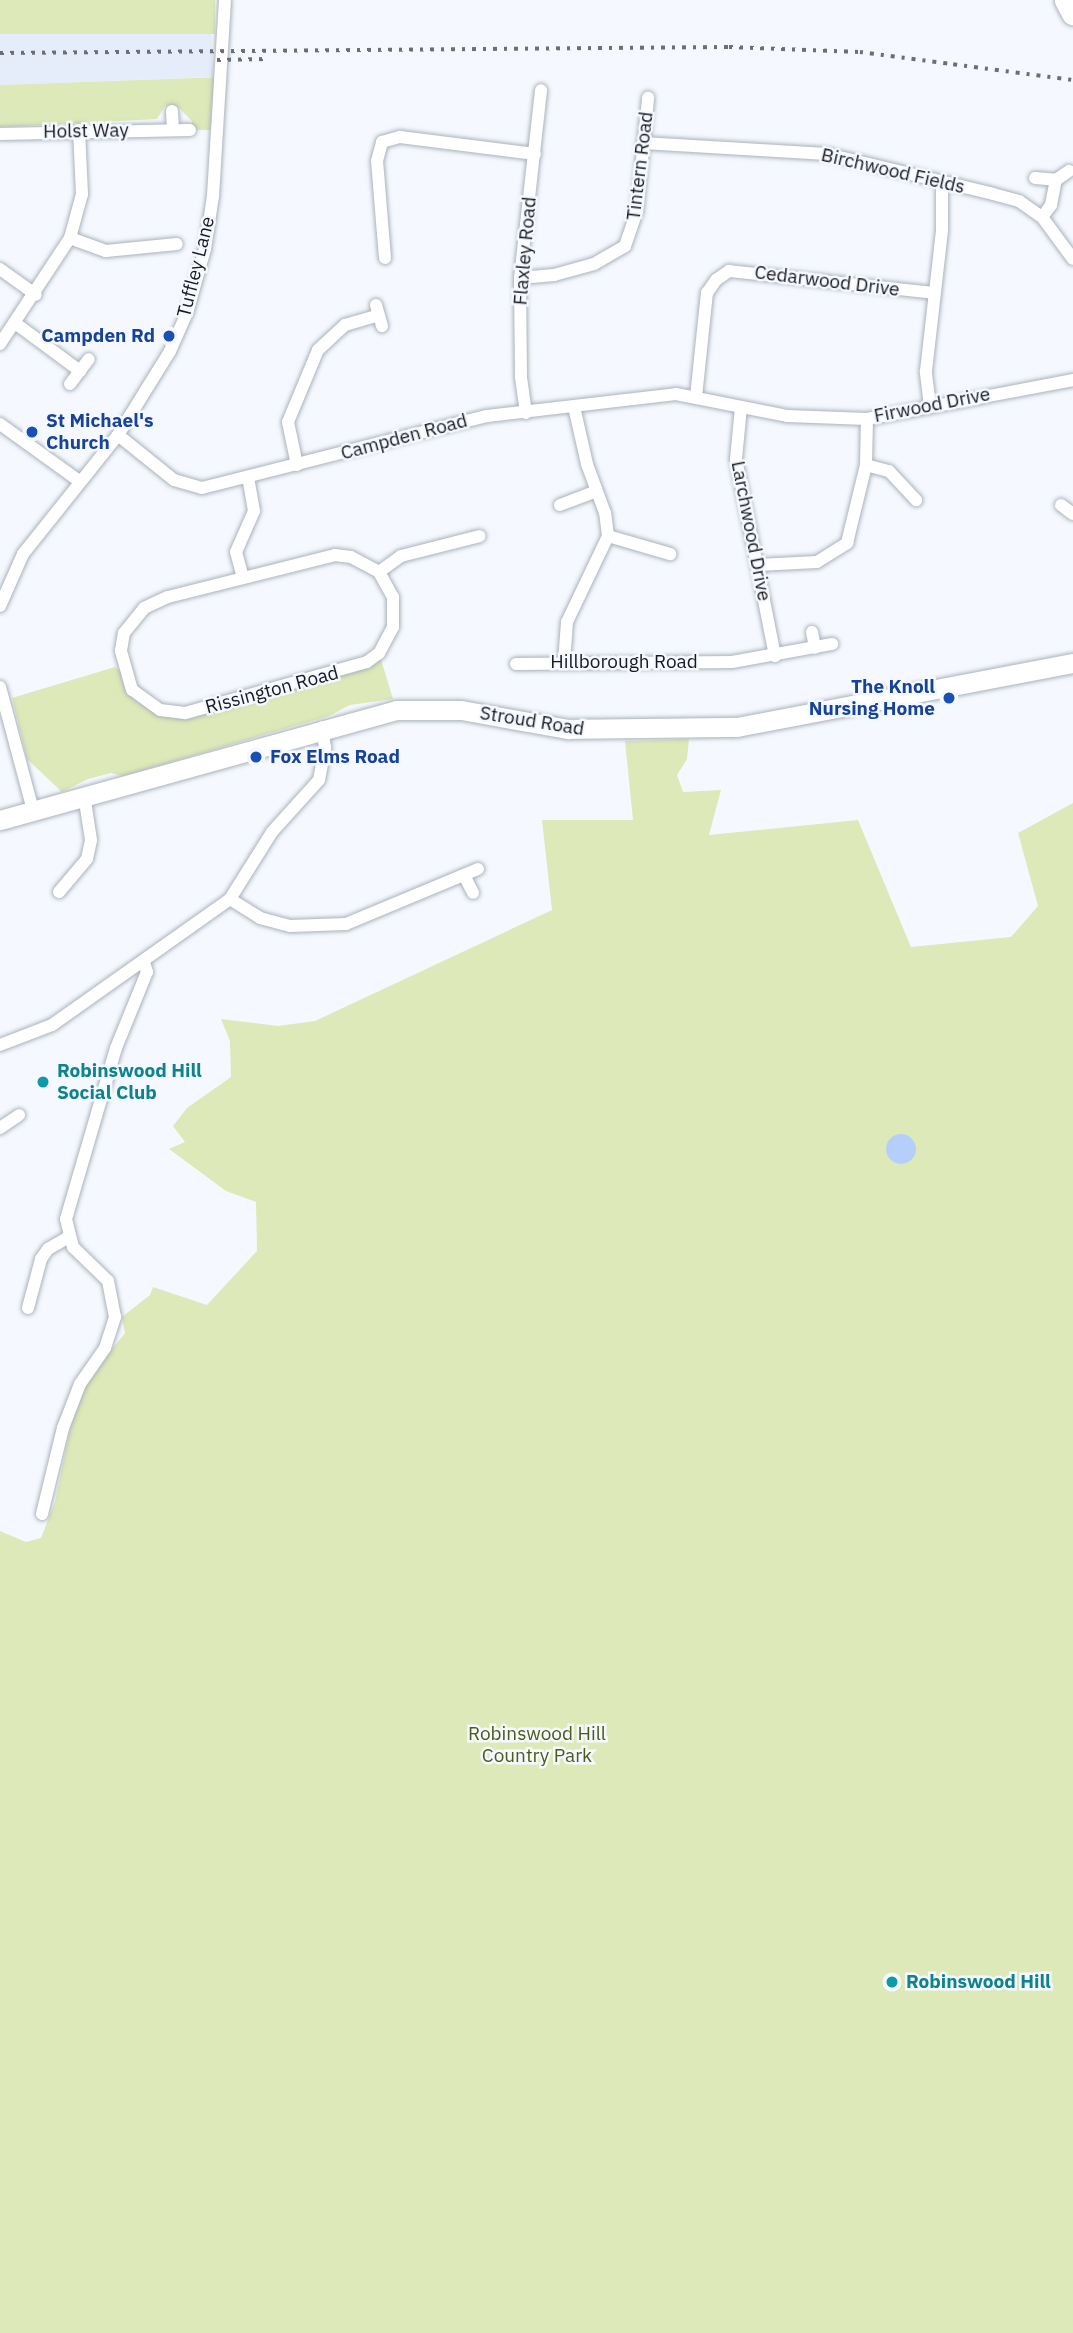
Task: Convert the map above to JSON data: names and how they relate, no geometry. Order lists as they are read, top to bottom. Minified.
{"streets":{"main road":["Stroud Road"],"street":["Holst Way","Tintern Road","Birchwood Fields","Flaxley Road","Tuffley Lane","Cedarwood Drive","Firwood Drive","Campden Road","Larchwood Drive","Hillborough Road","Rissington Road"]},"crossings":[["Tintern Road","Birchwood Fields"],["Tintern Road","Flaxley Road"],["Flaxley Road","Campden Road"],["Tuffley Lane","Campden Road"],["Cedarwood Drive","Firwood Drive"],["Cedarwood Drive","Campden Road"],["Firwood Drive","Campden Road"],["Firwood Drive","Larchwood Drive"],["Larchwood Drive","Hillborough Road"]],"parks":["Robinswood Hill Country Park"],"places":["Campden Rd","St Michael's Church","The Knoll Nursing Home","Fox Elms Road","Robinswood Hill Social Club","Robinswood Hill"]}
